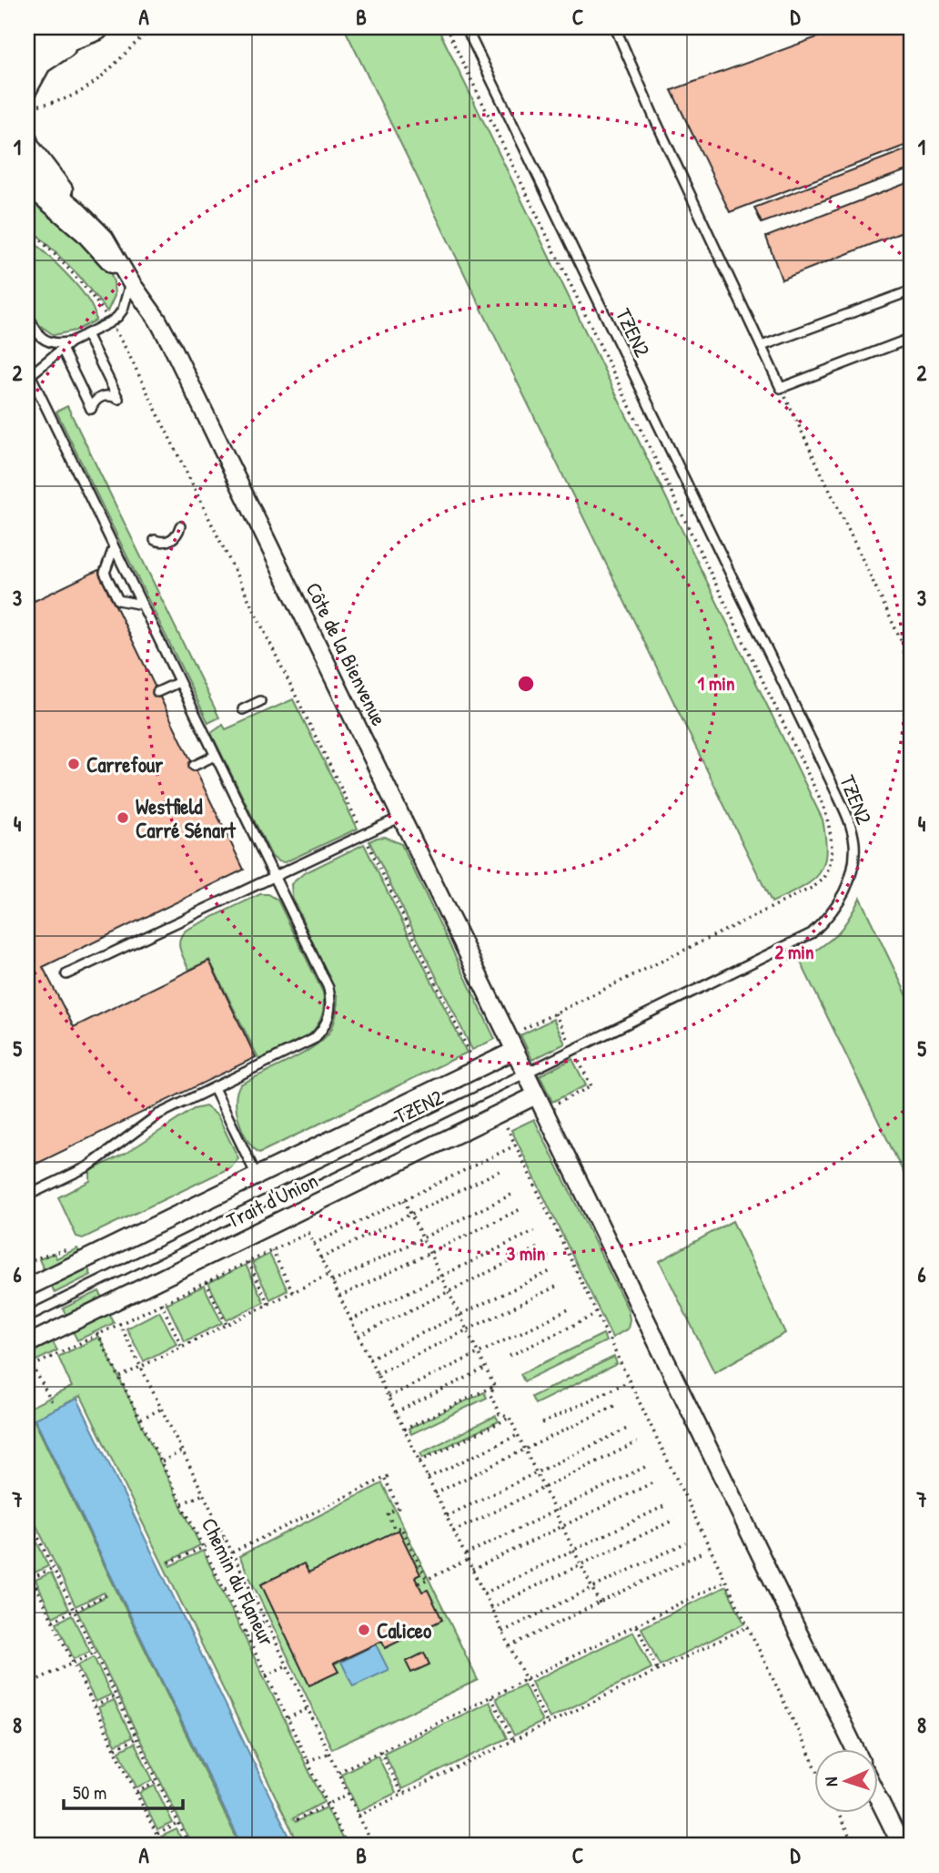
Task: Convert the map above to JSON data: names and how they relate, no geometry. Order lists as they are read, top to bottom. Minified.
{"streets":{"street":["Côte de la Bienvenue","Trait d'Union"],"lane":["TZEN2"],"path":["Chemin du Flaneur"]},"crossings":[["TZEN2","Côte de la Bienvenue"],["Côte de la Bienvenue","Trait d'Union"]],"places":["Carrefour","Westfield Carré Sénart","Caliceo"],"scale_bar":"50 m","north":"left","grid":{"columns":["A","B","C","D"],"rows":["1","2","3","4","5","6","7","8"]},"rings":["1 min","2 min","3 min"]}
